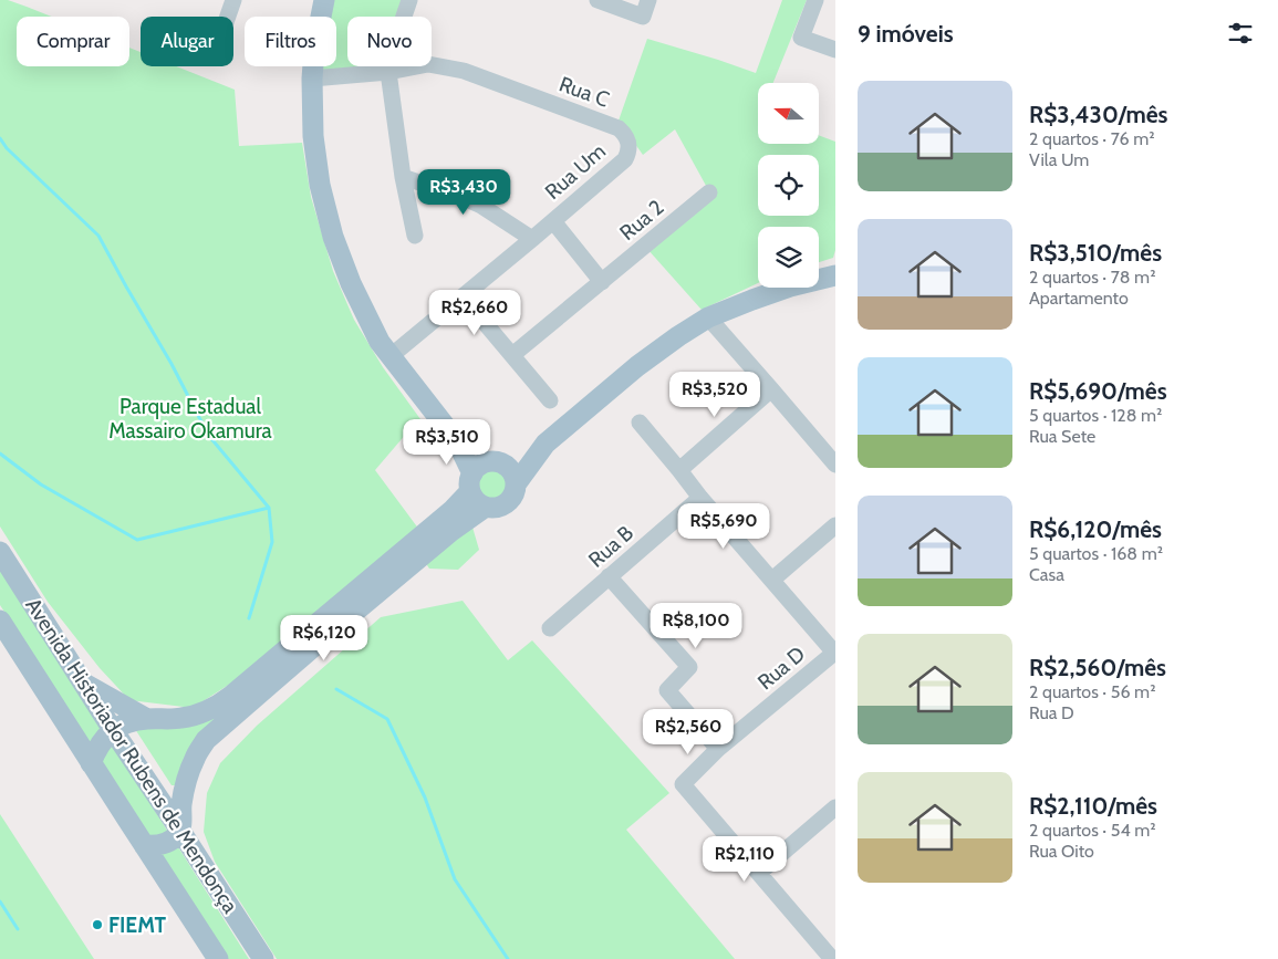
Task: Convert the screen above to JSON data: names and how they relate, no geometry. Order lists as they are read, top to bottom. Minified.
{"streets":{"main road":["Avenida Historiador Rubens de Mendonça"],"street":["Rua C","Rua Um","Rua 2","Rua B","Rua D"]},"crossings":[["Rua C","Rua Um"]],"parks":["Parque Estadual Massairo Okamura"],"places":["FIEMT"],"north":"left","page":{"heading":"9 imóveis","chip":["Comprar","Alugar","Filtros","Novo"],"list":[{"name":"R$3,430/mês","note":"2 quartos · 76 m² · Vila Um"},{"name":"R$3,510/mês","note":"2 quartos · 78 m² · Apartamento"},{"name":"R$5,690/mês","note":"5 quartos · 128 m² · Rua Sete"},{"name":"R$6,120/mês","note":"5 quartos · 168 m² · Casa"},{"name":"R$2,560/mês","note":"2 quartos · 56 m² · Rua D"},{"name":"R$2,110/mês","note":"2 quartos · 54 m² · Rua Oito"}],"price":["R$3,430","R$2,660","R$3,520","R$3,510","R$5,690","R$8,100","R$6,120","R$2,560","R$2,110"]}}
